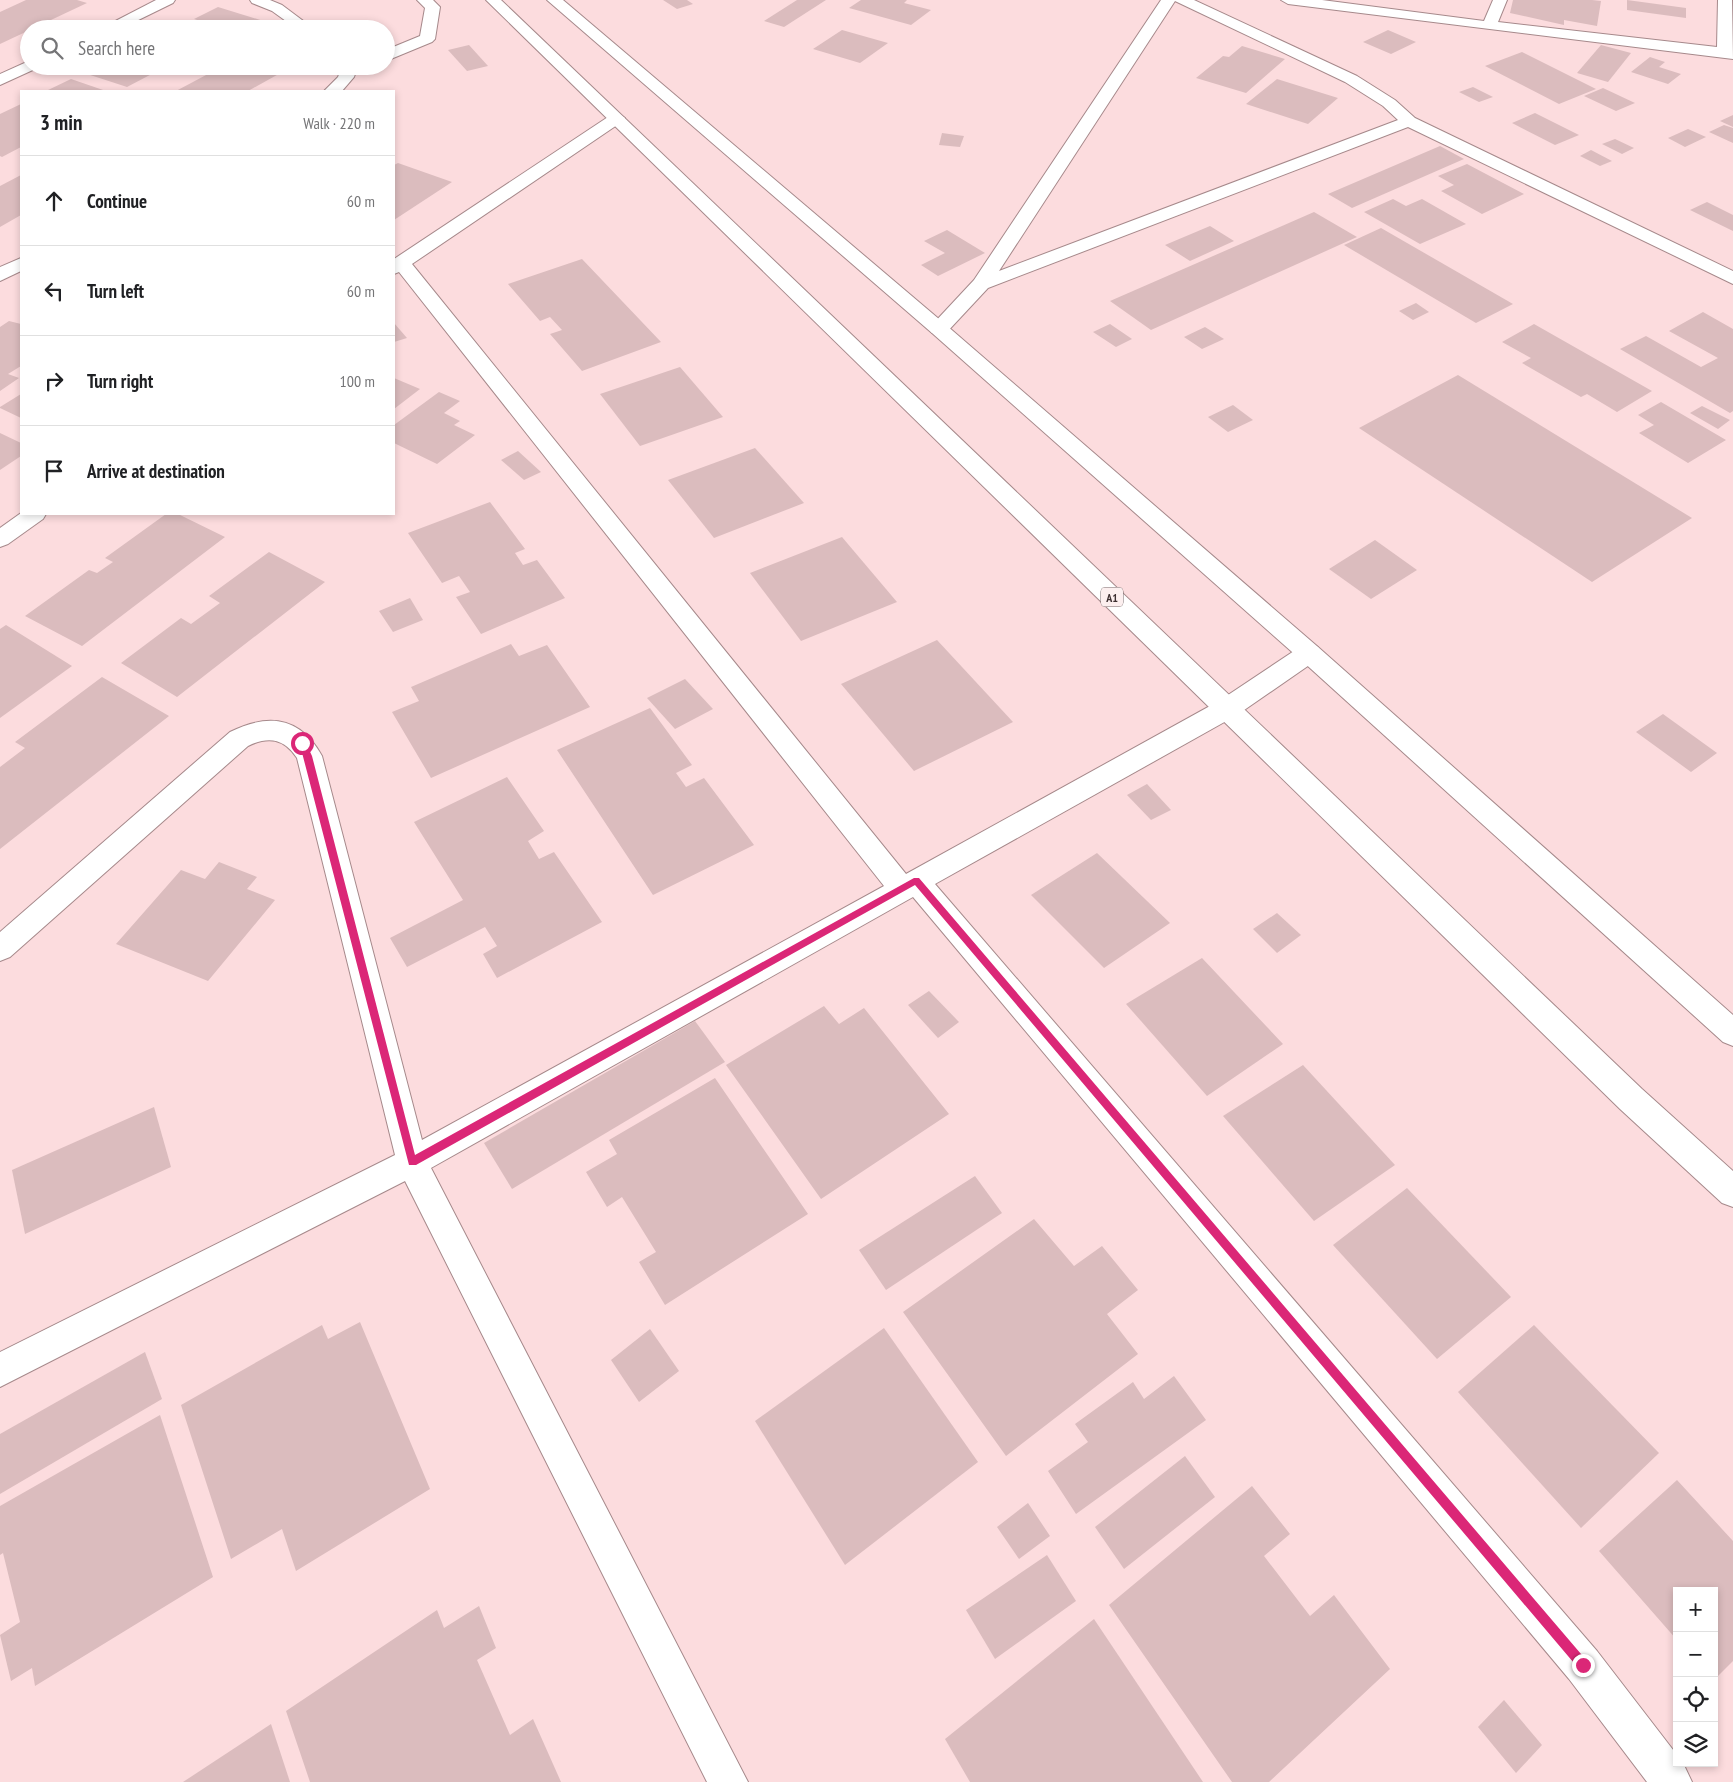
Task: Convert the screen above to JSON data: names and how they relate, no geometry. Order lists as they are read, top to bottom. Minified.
{"streets":{"main road":["A1"]},"page":{"search":"Search here","heading":["3 min","Walk · 220 m"],"list":[["Continue","60 m"],["Turn left","60 m"],["Turn right","100 m"],"Arrive at destination"],"map_buttons":["+","−"]}}
